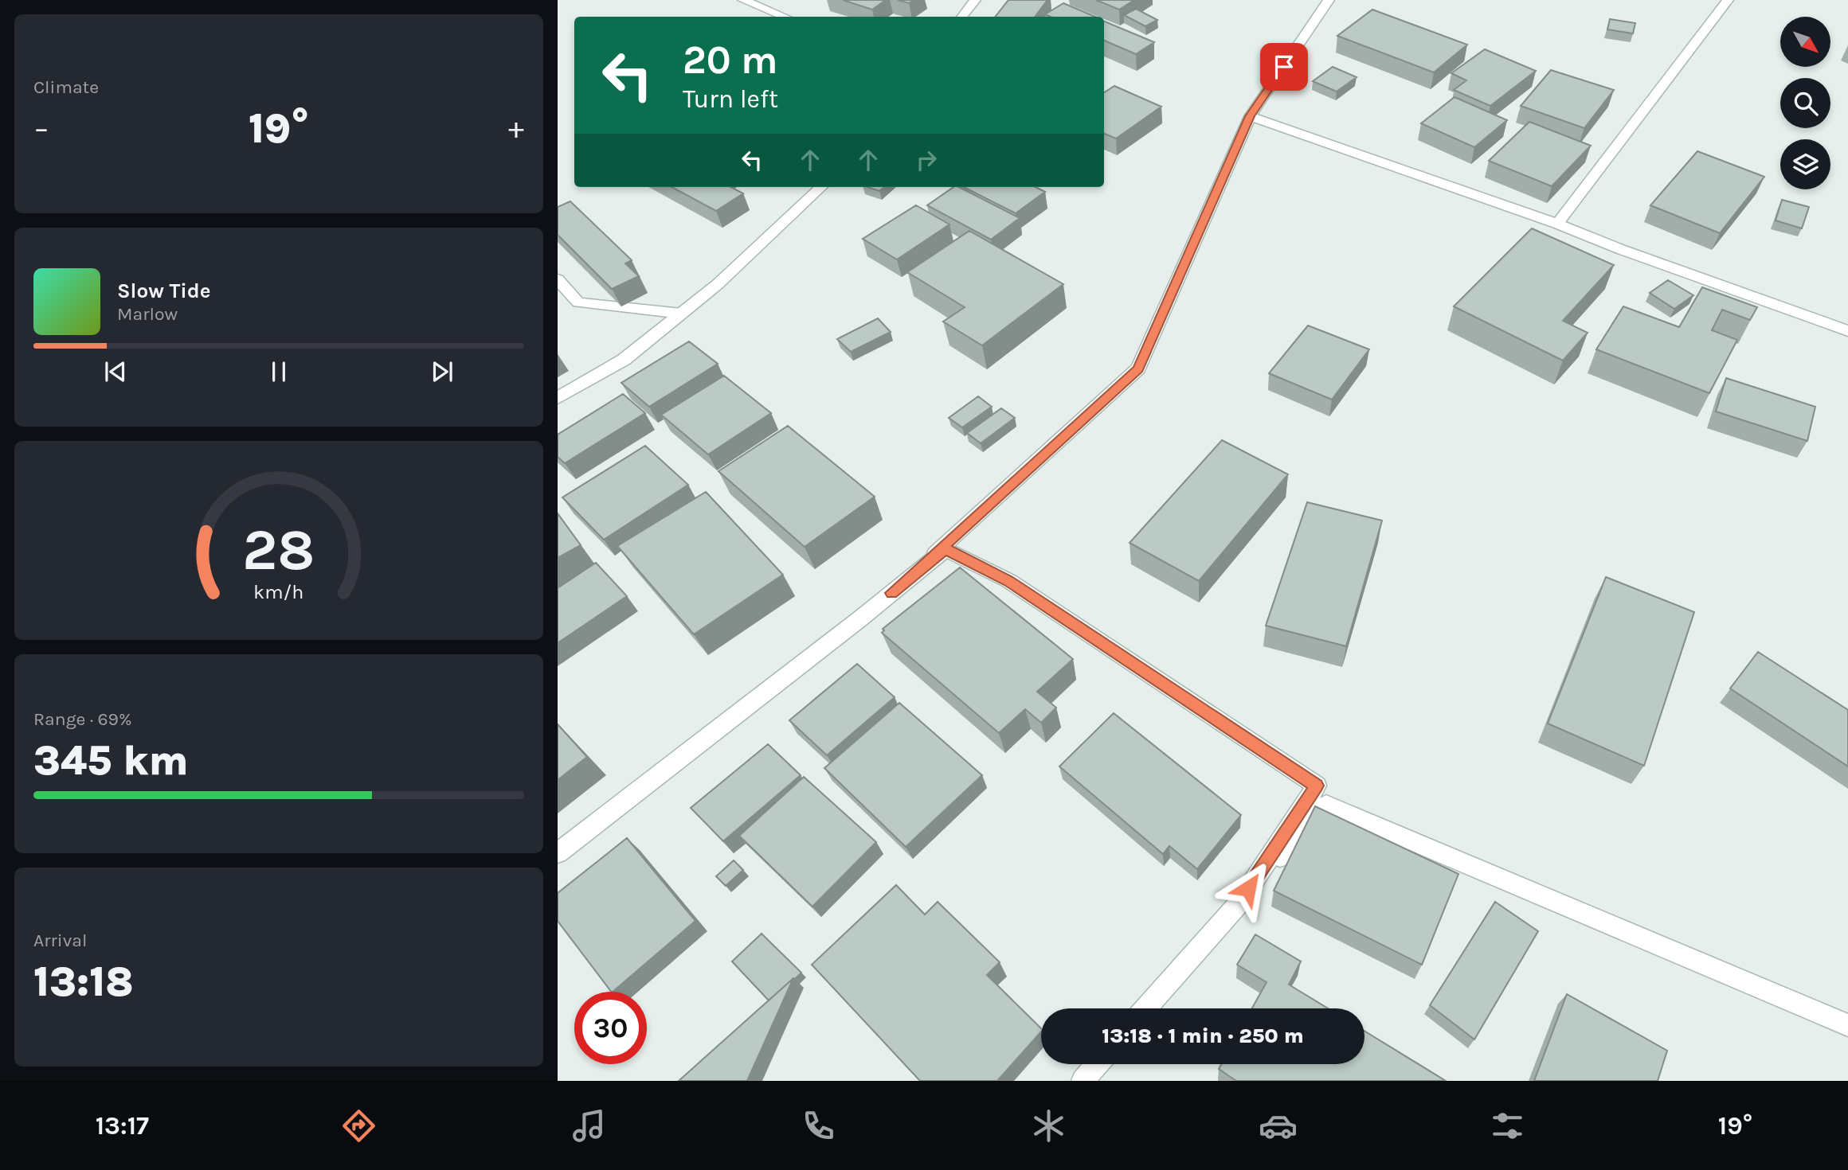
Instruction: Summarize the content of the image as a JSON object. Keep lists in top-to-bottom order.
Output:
{
  "north": "bottom right",
  "page": {
    "tile": [
      "Climate",
      ["Range · 69%", "345 km"],
      ["Arrival", "13:18"]
    ],
    "turn": ["20 m", "Turn left"],
    "heat": ["−", "19°", "+"],
    "song": ["Slow Tide", "Marlow"],
    "limit": "30",
    "trip": "13:18 · 1 min · 250 m",
    "tabs": ["13:17", "19°"],
    "gauge": ["28", "km/h"]
  }
}
